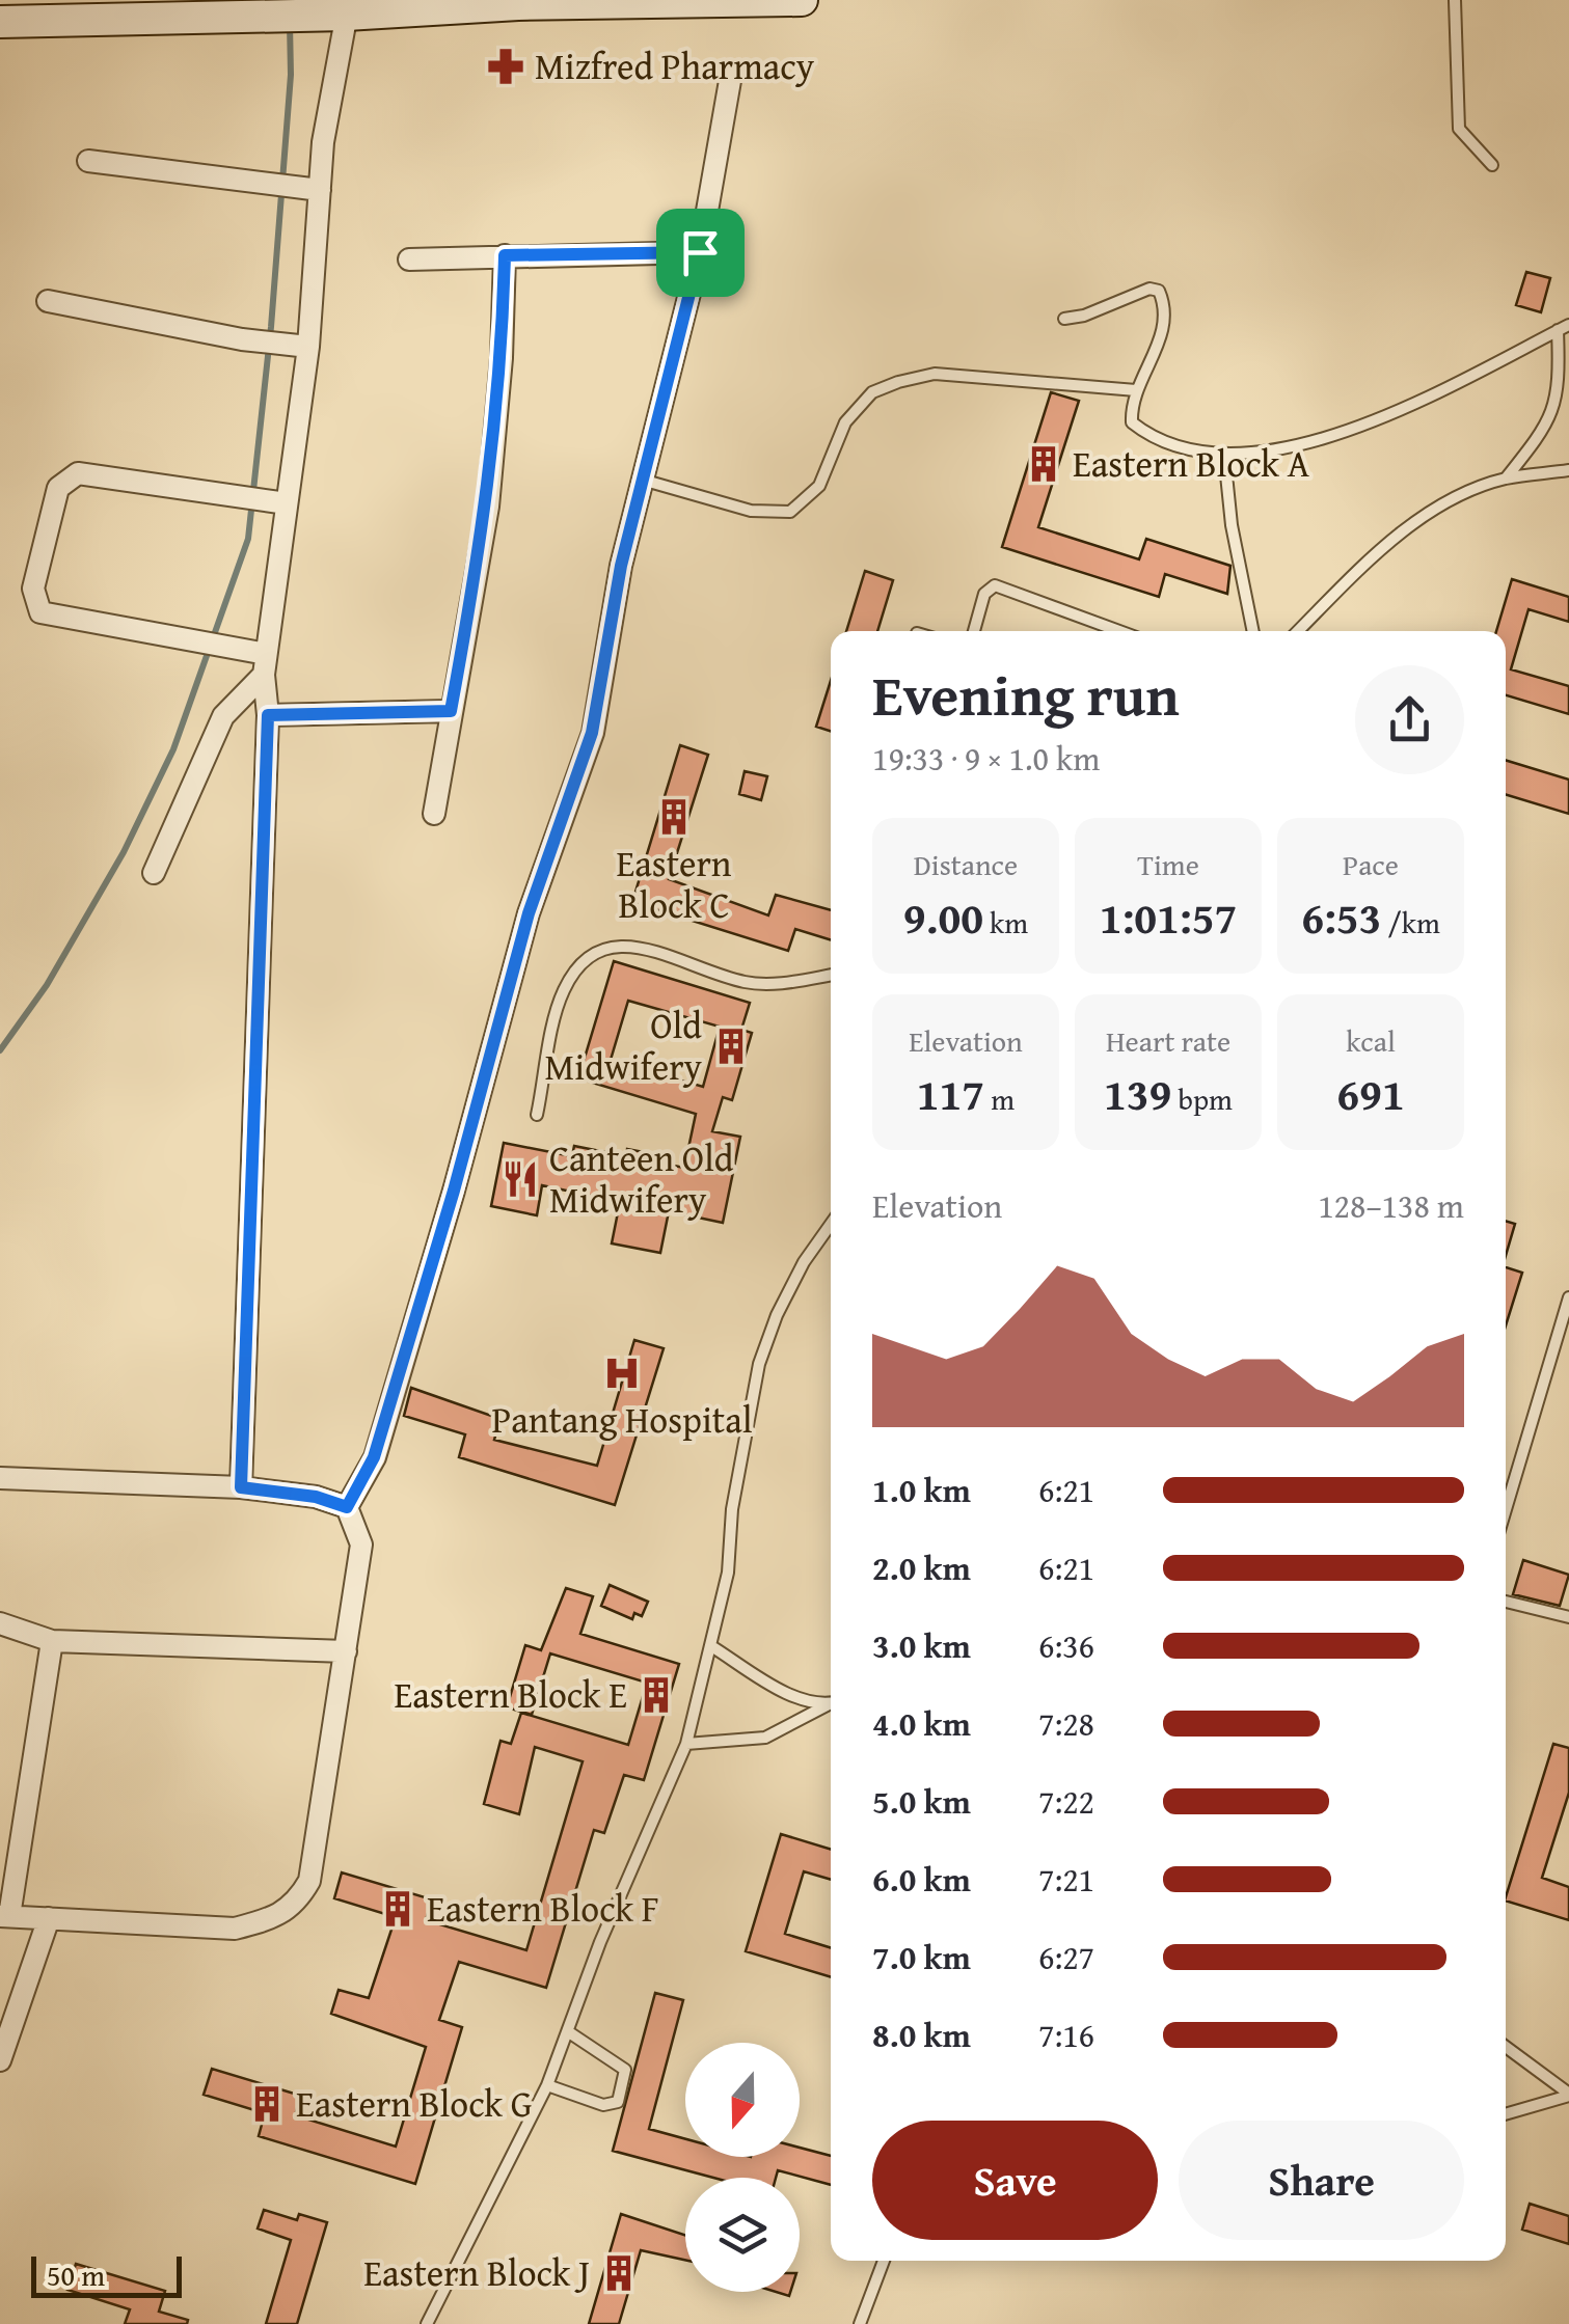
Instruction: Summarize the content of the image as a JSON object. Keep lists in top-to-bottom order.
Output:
{
  "places": {
    "pharmacy": ["Mizfred Pharmacy"],
    "building": [
      "Eastern Block A",
      "Eastern Block C",
      "Old Midwifery",
      "Eastern Block E",
      "Eastern Block F",
      "Eastern Block G",
      "Eastern Block J"
    ],
    "restaurant": ["Canteen Old Midwifery"],
    "hospital": ["Pantang Hospital"]
  },
  "scale_bar": "50 m",
  "north": "bottom",
  "page": {
    "heading": ["Evening run", "19:33 · 9 × 1.0 km"],
    "stats": [
      ["Distance", "9.00 km"],
      ["Time", "1:01:57"],
      ["Pace", "6:53 /km"],
      ["Elevation", "117 m"],
      ["Heart rate", "139 bpm"],
      ["kcal", "691"]
    ],
    "chart": ["Elevation", "128–138 m"],
    "list": [
      {
        "name": "1.0 km",
        "note": "6:21"
      },
      {
        "name": "2.0 km",
        "note": "6:21"
      },
      {
        "name": "3.0 km",
        "note": "6:36"
      },
      {
        "name": "4.0 km",
        "note": "7:28"
      },
      {
        "name": "5.0 km",
        "note": "7:22"
      },
      {
        "name": "6.0 km",
        "note": "7:21"
      },
      {
        "name": "7.0 km",
        "note": "6:27"
      },
      {
        "name": "8.0 km",
        "note": "7:16"
      }
    ],
    "buttons": ["Save", "Share"],
    "scale": "50 m"
  }
}
